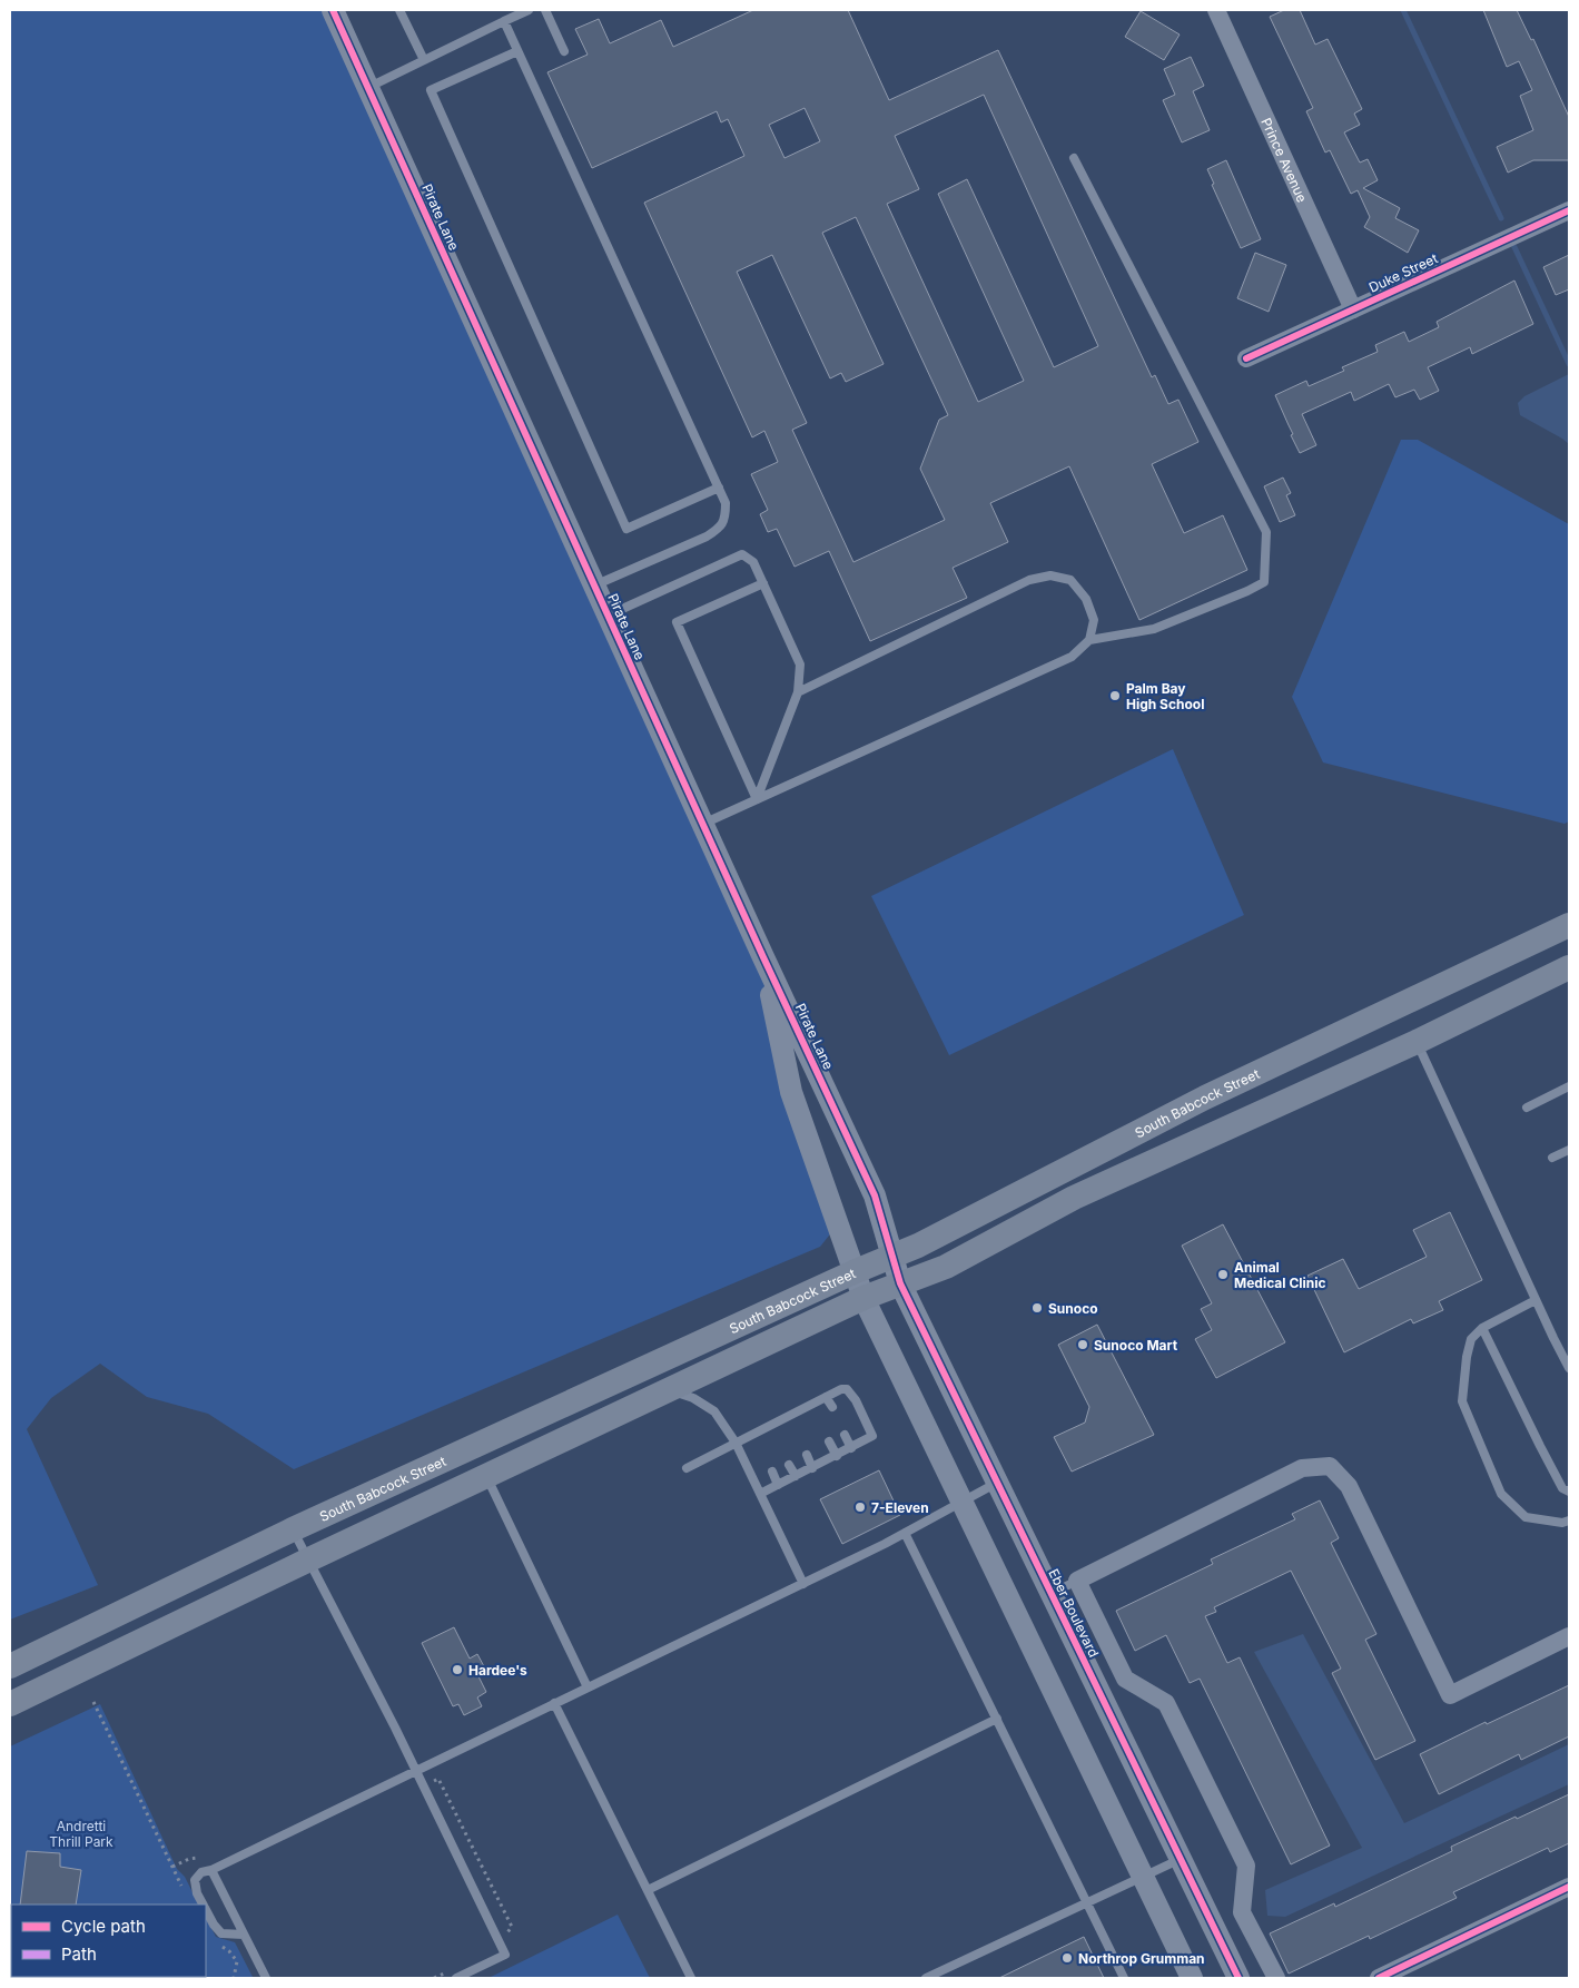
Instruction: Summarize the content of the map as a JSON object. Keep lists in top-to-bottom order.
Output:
{
  "streets": {
    "main road": ["South Babcock Street"],
    "street": [
      "Prince Avenue",
      "Pirate Lane",
      "Duke Street",
      "Eber Boulevard"
    ]
  },
  "crossings": [
    ["Prince Avenue", "Duke Street"],
    ["Pirate Lane", "South Babcock Street"],
    ["Pirate Lane", "Eber Boulevard"],
    ["South Babcock Street", "Eber Boulevard"]
  ],
  "parks": ["Andretti Thrill Park"],
  "places": [
    "Palm Bay High School",
    "Animal Medical Clinic",
    "Sunoco",
    "Sunoco Mart",
    "7-Eleven",
    "Hardee's",
    "Northrop Grumman"
  ],
  "legend": ["Cycle path", "Path"]
}
